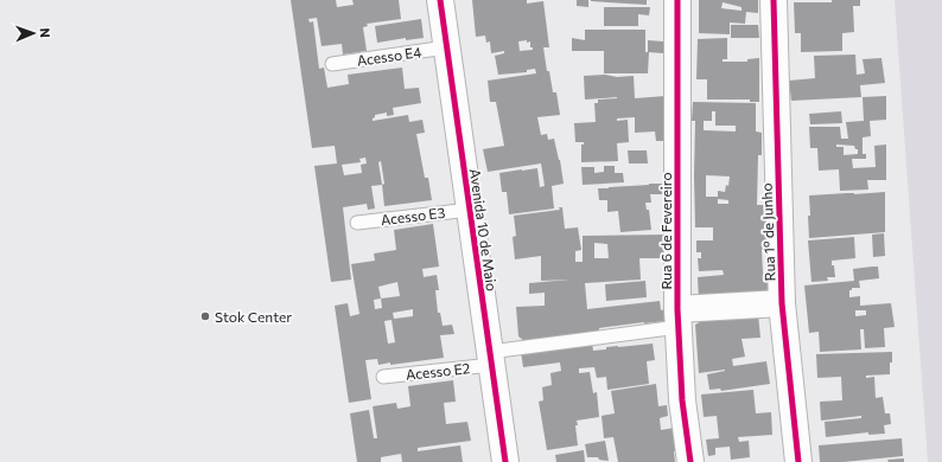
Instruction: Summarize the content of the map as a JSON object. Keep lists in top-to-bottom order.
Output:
{
  "streets": {
    "street": ["Avenida 10 de Maio", "Rua 6 de Fevereiro", "Rua 1º de Junho"],
    "lane": ["Acesso E4", "Acesso E3", "Acesso E2"]
  },
  "crossings": [
    ["Acesso E4", "Avenida 10 de Maio"],
    ["Acesso E3", "Avenida 10 de Maio"],
    ["Avenida 10 de Maio", "Acesso E2"],
    ["Rua 6 de Fevereiro", "Acesso E2"]
  ],
  "places": ["Stok Center"],
  "north": "right"
}
